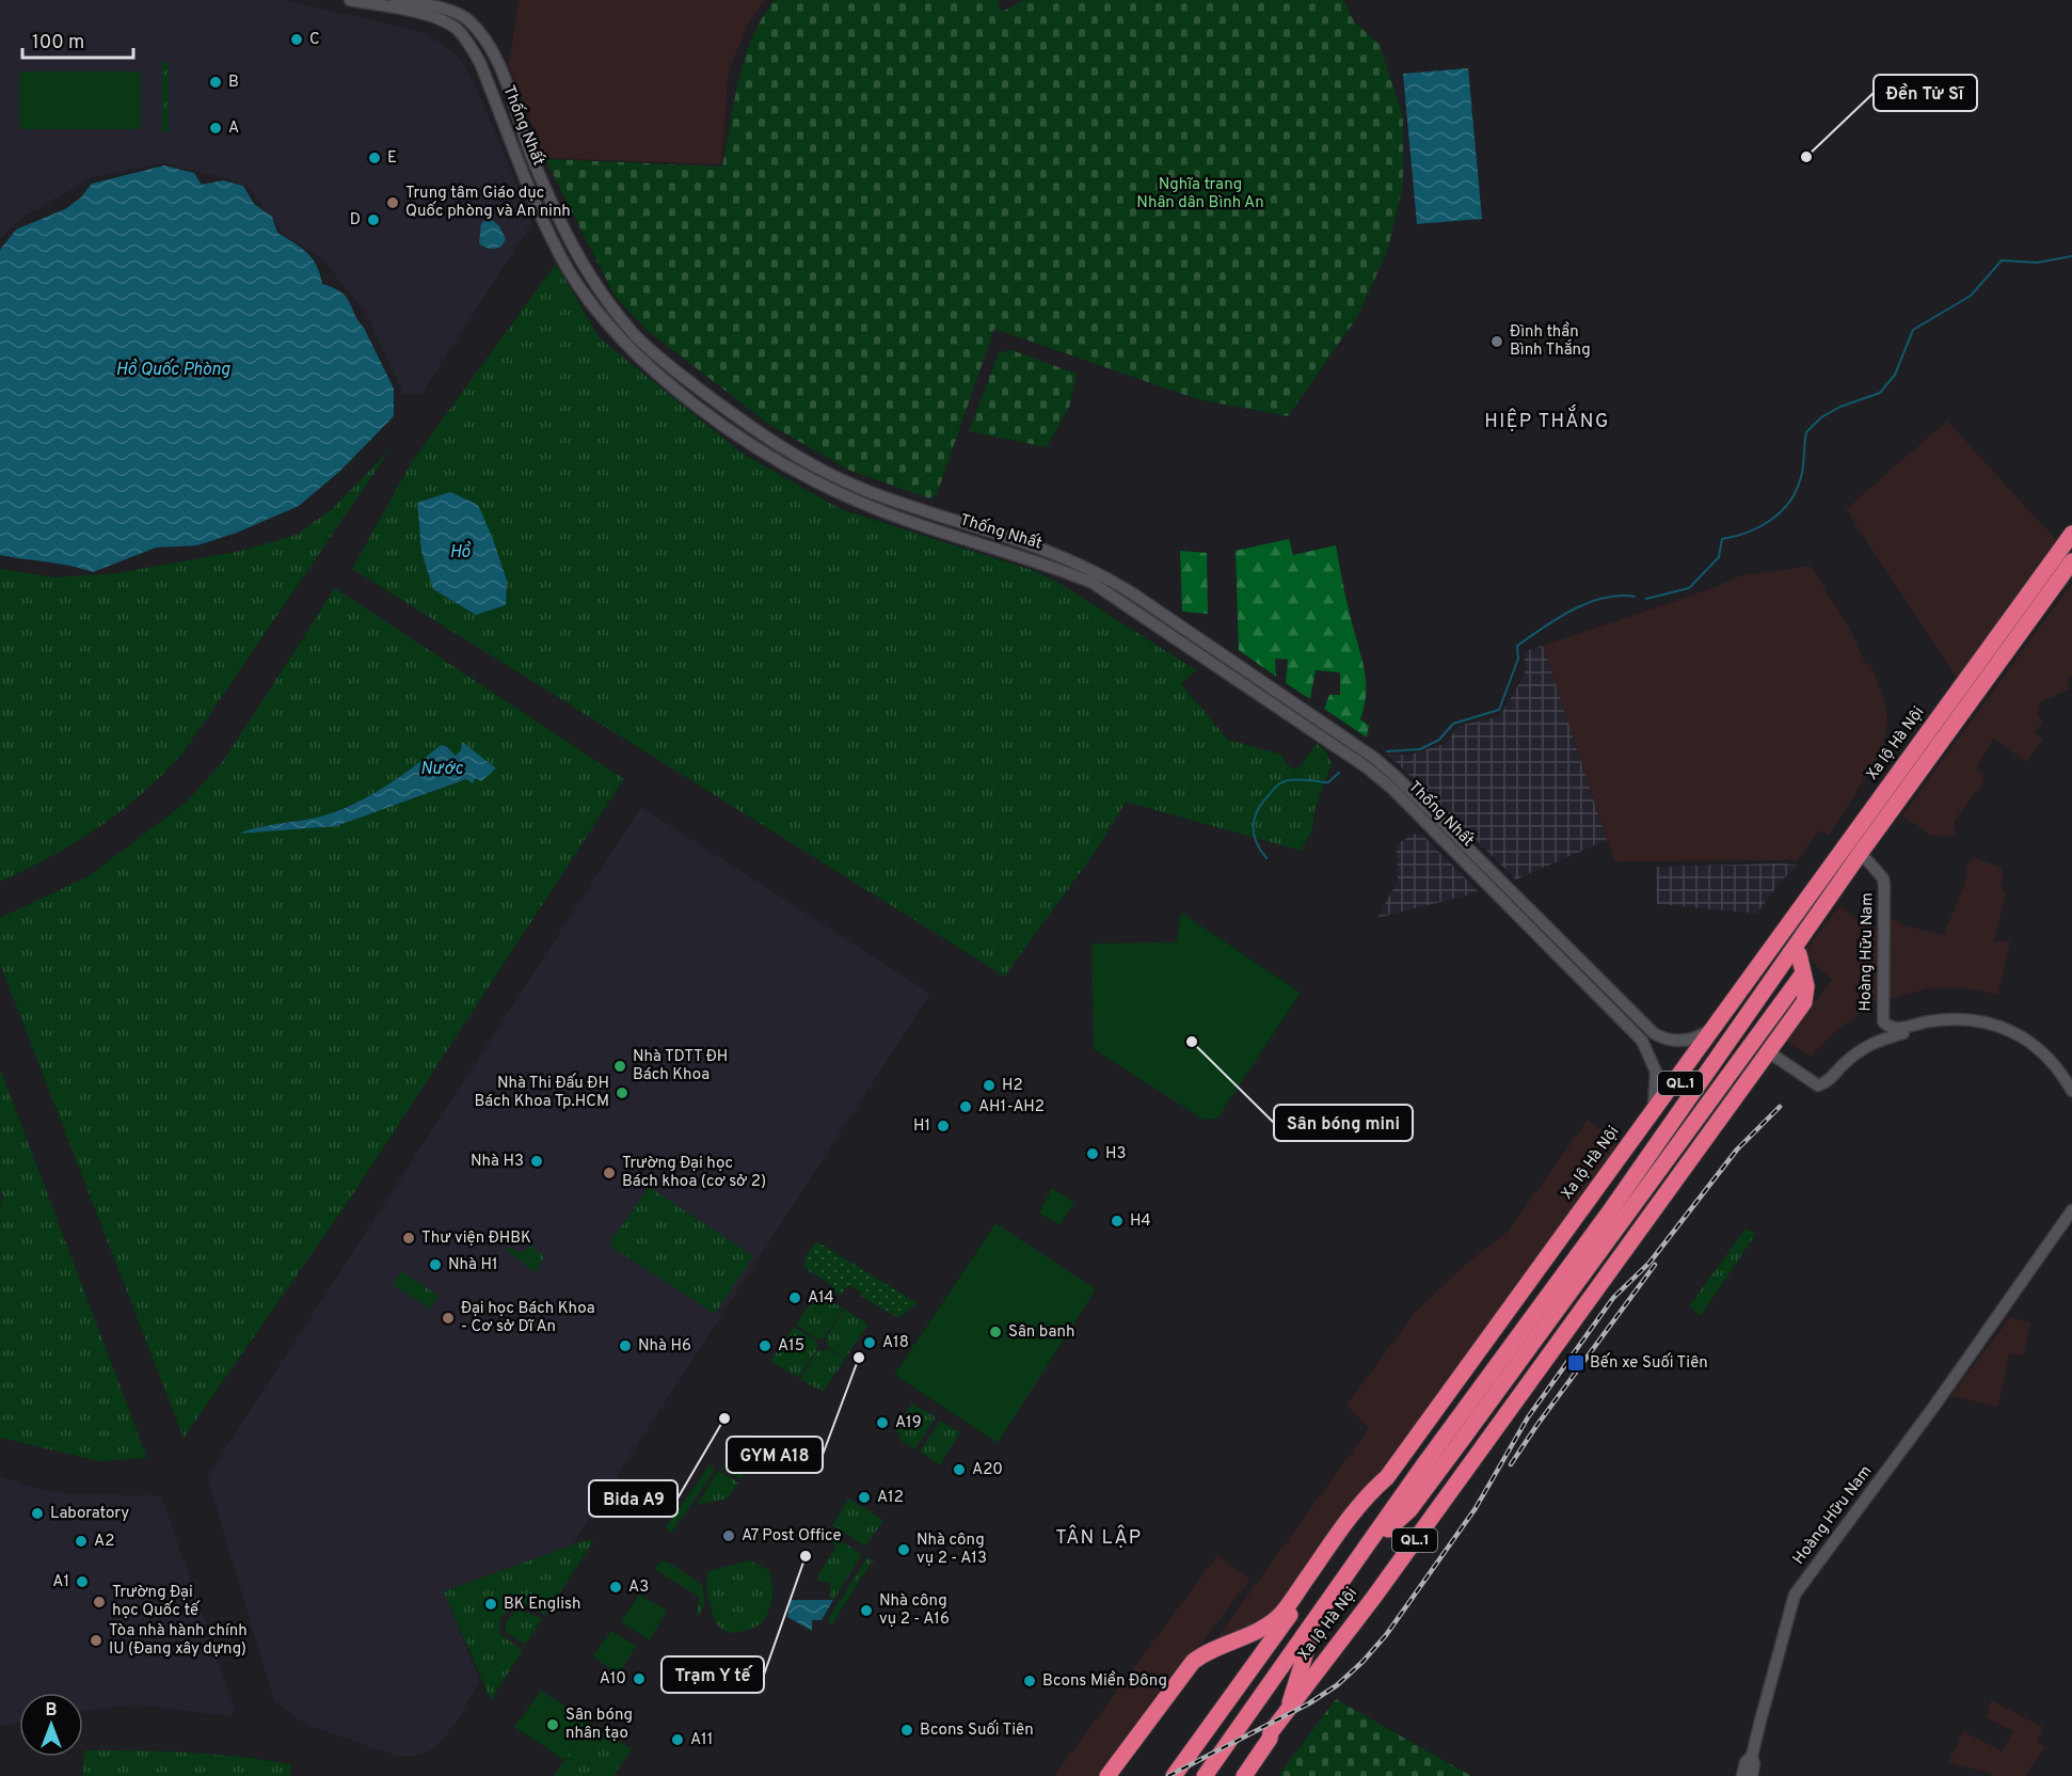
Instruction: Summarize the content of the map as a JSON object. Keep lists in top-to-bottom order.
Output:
{
  "streets": {
    "highway": ["Xa lộ Hà Nội", "QL.1"],
    "main road": ["Thống Nhất", "Hoàng Hữu Nam"]
  },
  "crossings": [
    ["Thống Nhất", "Xa lộ Hà Nội"],
    ["Xa lộ Hà Nội", "Hoàng Hữu Nam"],
    ["Xa lộ Hà Nội", "QL.1"]
  ],
  "districts": ["HIỆP THẮNG", "TÂN LẬP"],
  "water": ["Hồ Quốc Phòng", "Hồ", "Nước"],
  "parks": ["Nghĩa trang Nhân dân Bình An"],
  "places": {
    "other": [
      "C",
      "B",
      "A",
      "Đền Tử Sĩ",
      "E",
      "Trung tâm Giáo dục Quốc phòng và An ninh",
      "D",
      "Đình thần Bình Thắng",
      "Sân bóng mini",
      "Nhà TDTT ĐH Bách Khoa",
      "H2",
      "Nhà Thi Đấu ĐH Bách Khoa Tp.HCM",
      "AH1-AH2",
      "H1",
      "H3",
      "Nhà H3",
      "Trường Đại học Bách khoa (cơ sở 2)",
      "H4",
      "Thư viện ĐHBK",
      "Nhà H1",
      "A14",
      "Đại học Bách Khoa - Cơ sở Dĩ An",
      "Sân banh",
      "A18",
      "Nhà H6",
      "A15",
      "GYM A18",
      "Bida A9",
      "A19",
      "A20",
      "A12",
      "Laboratory",
      "A7 Post Office",
      "A2",
      "Nhà công vụ 2 - A13",
      "Trạm Y tế",
      "A1",
      "A3",
      "Trường Đại học Quốc tế",
      "BK English",
      "Nhà công vụ 2 - A16",
      "Tòa nhà hành chính IU (Đang xây dựng)",
      "A10",
      "Bcons Miền Đông",
      "Sân bóng nhân tạo",
      "Bcons Suối Tiên",
      "A11"
    ],
    "transit": ["Bến xe Suối Tiên"]
  },
  "scale_bar": "100 m",
  "north": "top"
}
